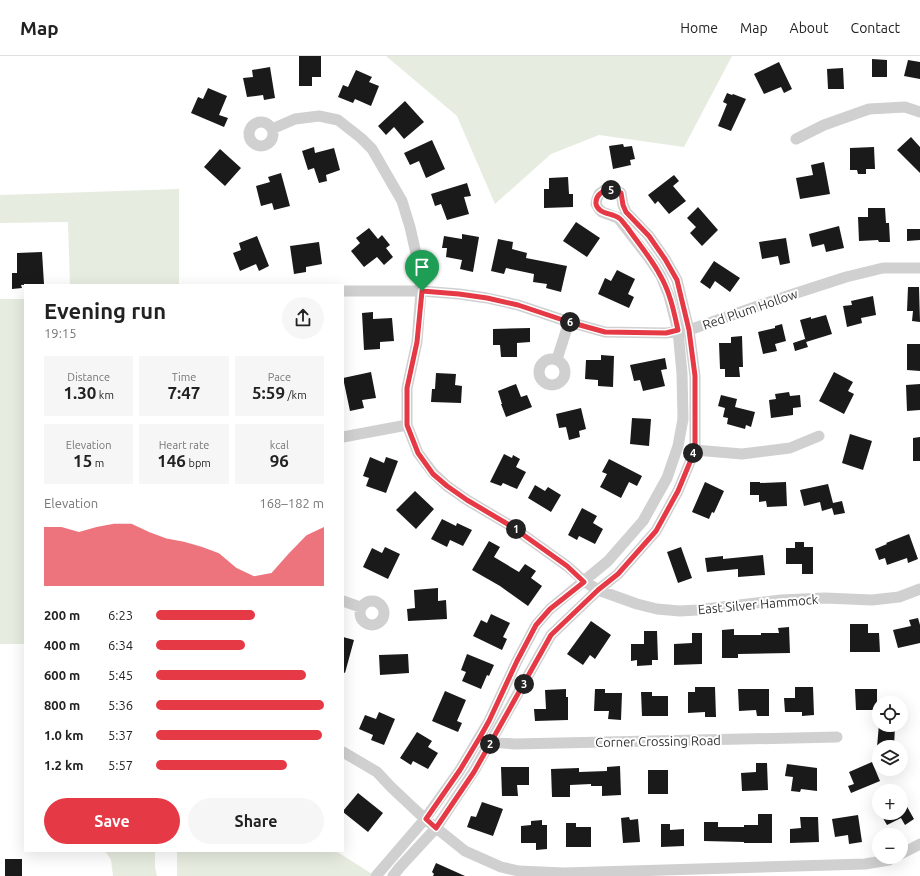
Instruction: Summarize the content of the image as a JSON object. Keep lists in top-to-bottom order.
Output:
{
  "streets": {
    "street": ["Red Plum Hollow", "East Silver Hammock", "Corner Crossing Road"]
  },
  "page": {
    "header": "Map",
    "nav": [
      "Home",
      "Map",
      "About",
      "Contact"
    ],
    "pins": [
      "5",
      "6",
      "4",
      "1",
      "3",
      "2"
    ],
    "heading": ["Evening run", "19:15"],
    "stats": [
      ["Distance", "1.30 km"],
      ["Time", "7:47"],
      ["Pace", "5:59 /km"],
      ["Elevation", "15 m"],
      ["Heart rate", "146 bpm"],
      ["kcal", "96"]
    ],
    "chart": ["Elevation", "168–182 m"],
    "list": [
      {
        "name": "200 m",
        "note": "6:23"
      },
      {
        "name": "400 m",
        "note": "6:34"
      },
      {
        "name": "600 m",
        "note": "5:45"
      },
      {
        "name": "800 m",
        "note": "5:36"
      },
      {
        "name": "1.0 km",
        "note": "5:37"
      },
      {
        "name": "1.2 km",
        "note": "5:57"
      }
    ],
    "map_buttons": ["+", "−"],
    "buttons": ["Save", "Share"]
  }
}
